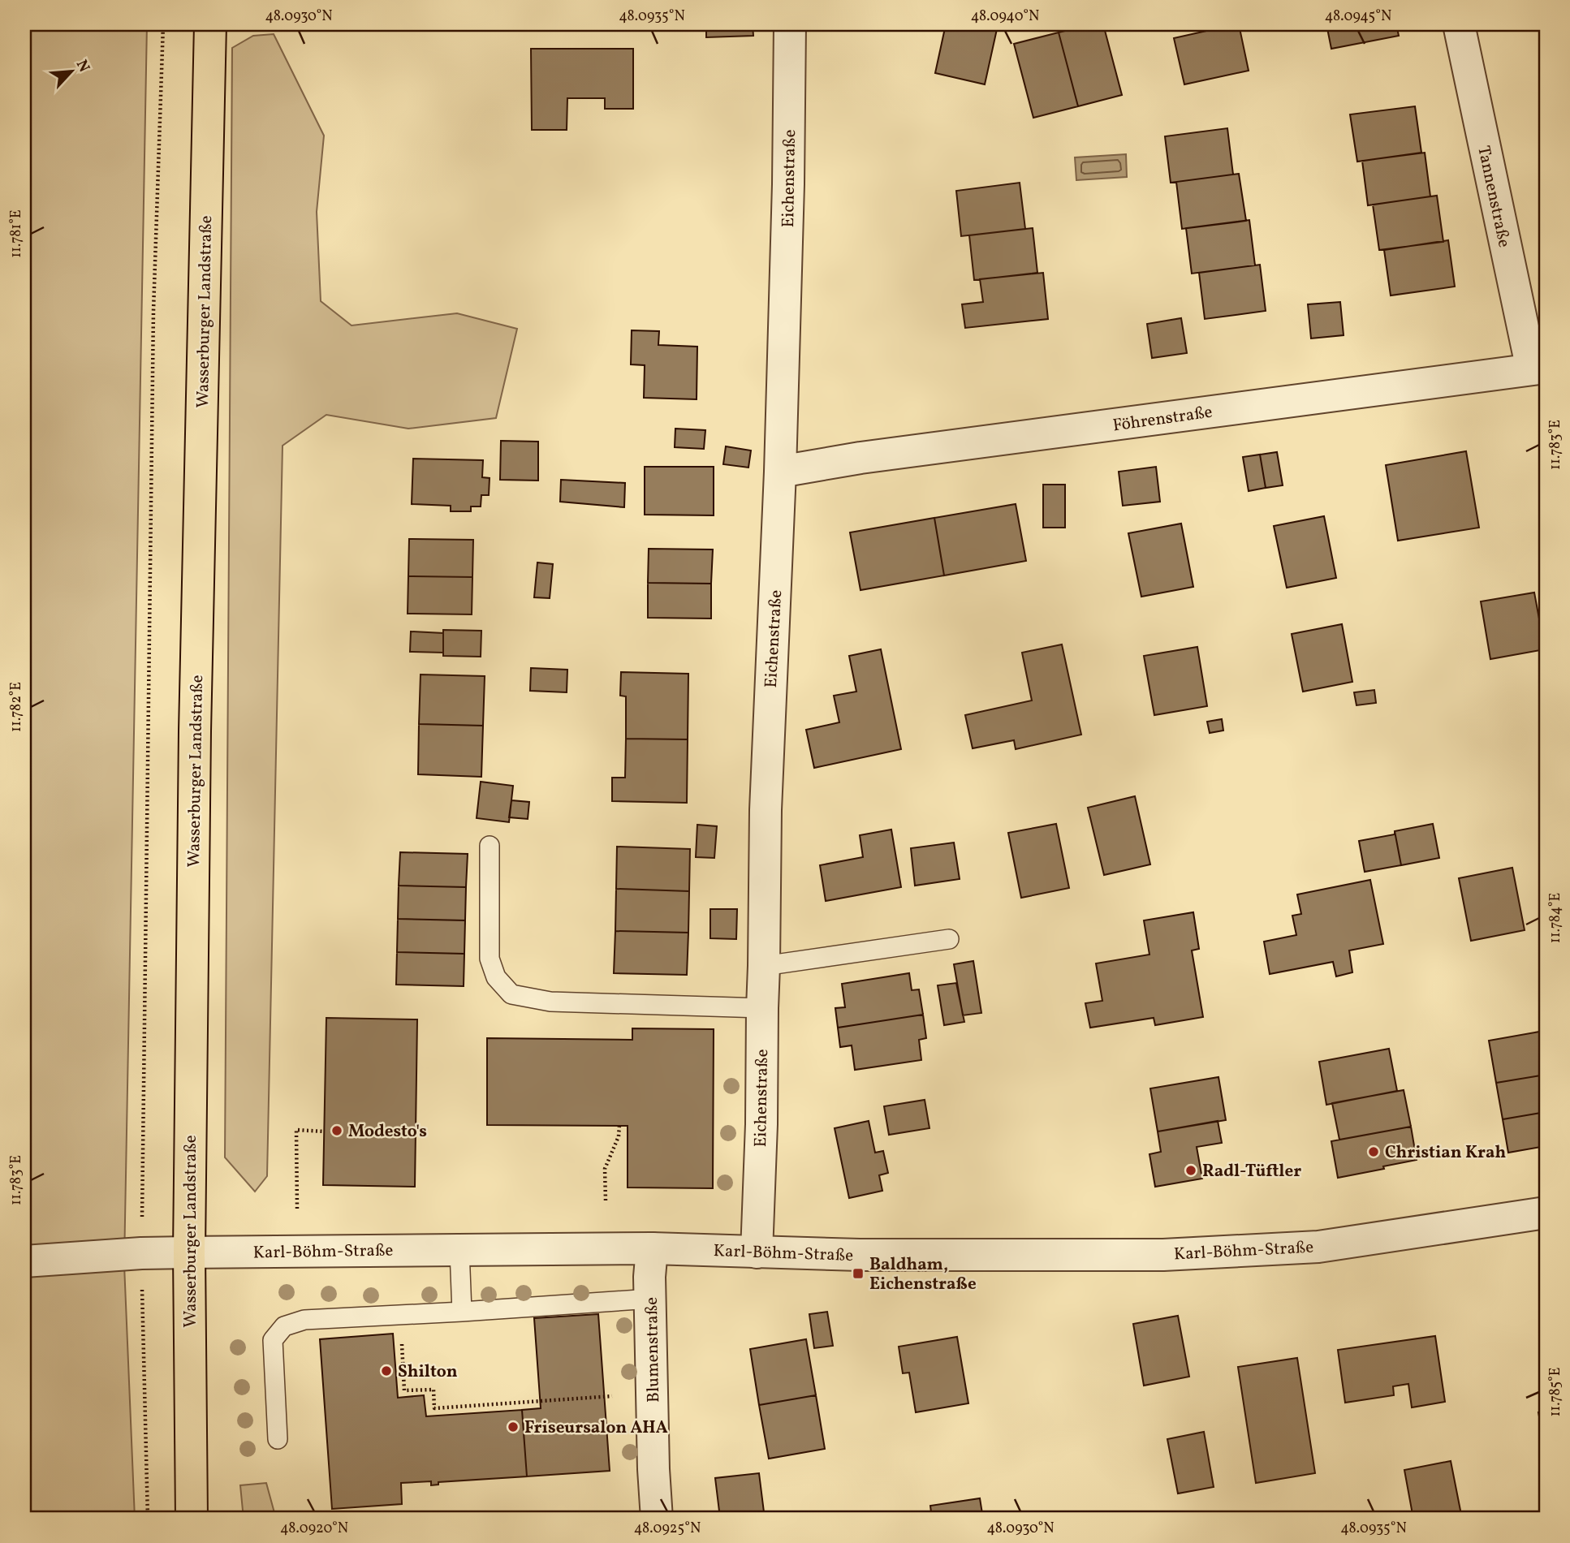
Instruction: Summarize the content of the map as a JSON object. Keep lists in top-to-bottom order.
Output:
{
  "streets": {
    "main road": ["Wasserburger Landstraße"],
    "street": [
      "Eichenstraße",
      "Tannenstraße",
      "Föhrenstraße",
      "Karl-Böhm-Straße",
      "Blumenstraße"
    ]
  },
  "crossings": [
    ["Eichenstraße", "Föhrenstraße"],
    ["Eichenstraße", "Karl-Böhm-Straße"],
    ["Tannenstraße", "Föhrenstraße"],
    ["Wasserburger Landstraße", "Karl-Böhm-Straße"],
    ["Karl-Böhm-Straße", "Blumenstraße"]
  ],
  "places": {
    "other": [
      "Modesto's",
      "Christian Krah",
      "Radl-Tüftler",
      "Shilton",
      "Friseursalon AHA"
    ],
    "transit": ["Baldham, Eichenstraße"]
  },
  "north": "top right",
  "coordinates": [
    "48.0930°N",
    "48.0935°N",
    "48.0940°N",
    "48.0945°N",
    "11.781°E",
    "11.783°E",
    "11.782°E",
    "11.784°E",
    "11.785°E",
    "48.0920°N",
    "48.0925°N"
  ]
}
